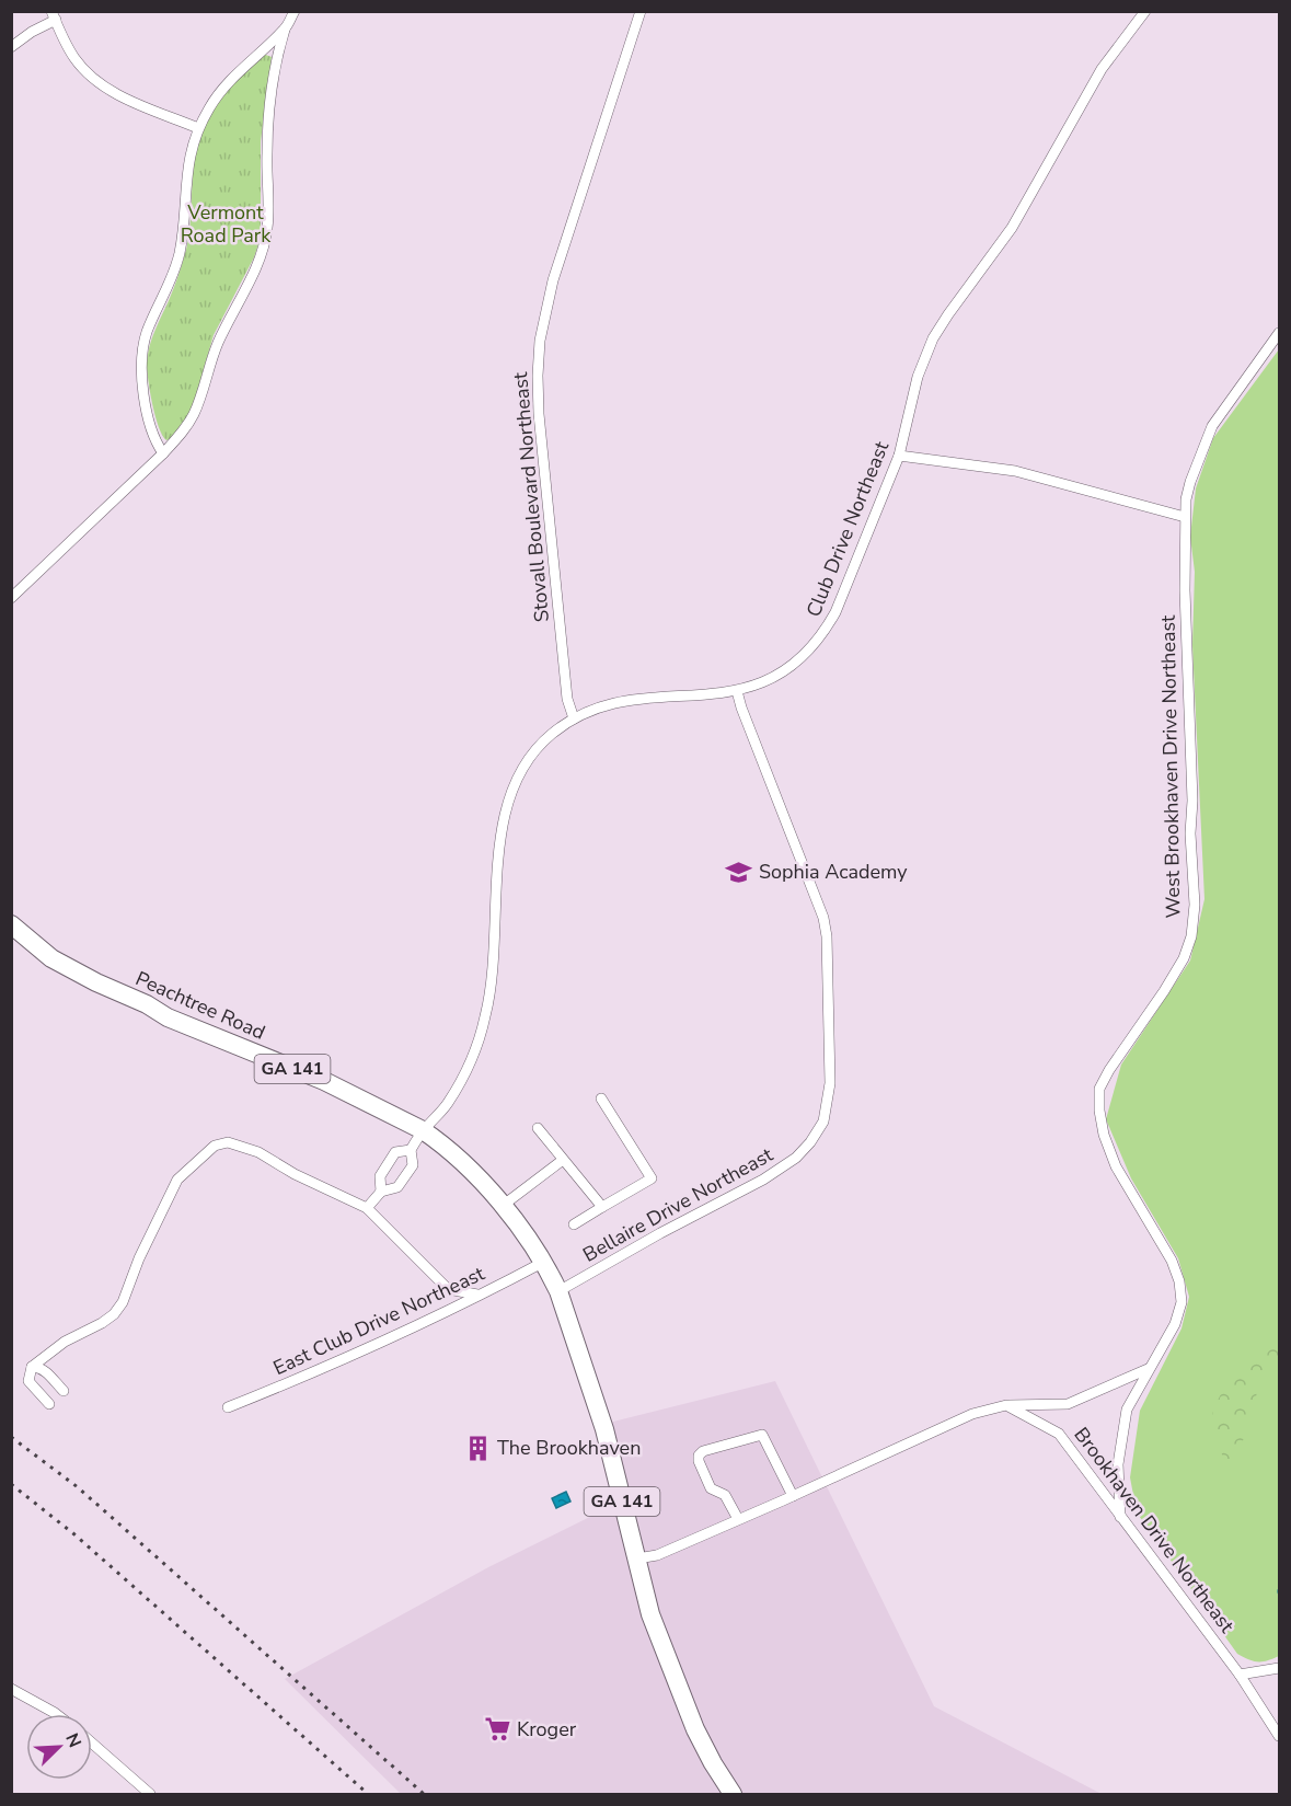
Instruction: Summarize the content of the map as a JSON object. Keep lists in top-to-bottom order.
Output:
{
  "streets": {
    "highway": ["Peachtree Road", "GA 141"],
    "street": [
      "Stovall Boulevard Northeast",
      "Club Drive Northeast",
      "West Brookhaven Drive Northeast",
      "Bellaire Drive Northeast",
      "East Club Drive Northeast",
      "Brookhaven Drive Northeast"
    ]
  },
  "crossings": [
    ["Stovall Boulevard Northeast", "Club Drive Northeast"],
    ["Club Drive Northeast", "Peachtree Road"],
    ["Club Drive Northeast", "Bellaire Drive Northeast"],
    ["West Brookhaven Drive Northeast", "Brookhaven Drive Northeast"],
    ["Peachtree Road", "GA 141"],
    ["GA 141", "Bellaire Drive Northeast"],
    ["GA 141", "East Club Drive Northeast"]
  ],
  "parks": ["Vermont Road Park"],
  "places": {
    "school or university": ["Sophia Academy"],
    "building": ["The Brookhaven"],
    "supermarket": ["Kroger"]
  },
  "north": "top right"
}
